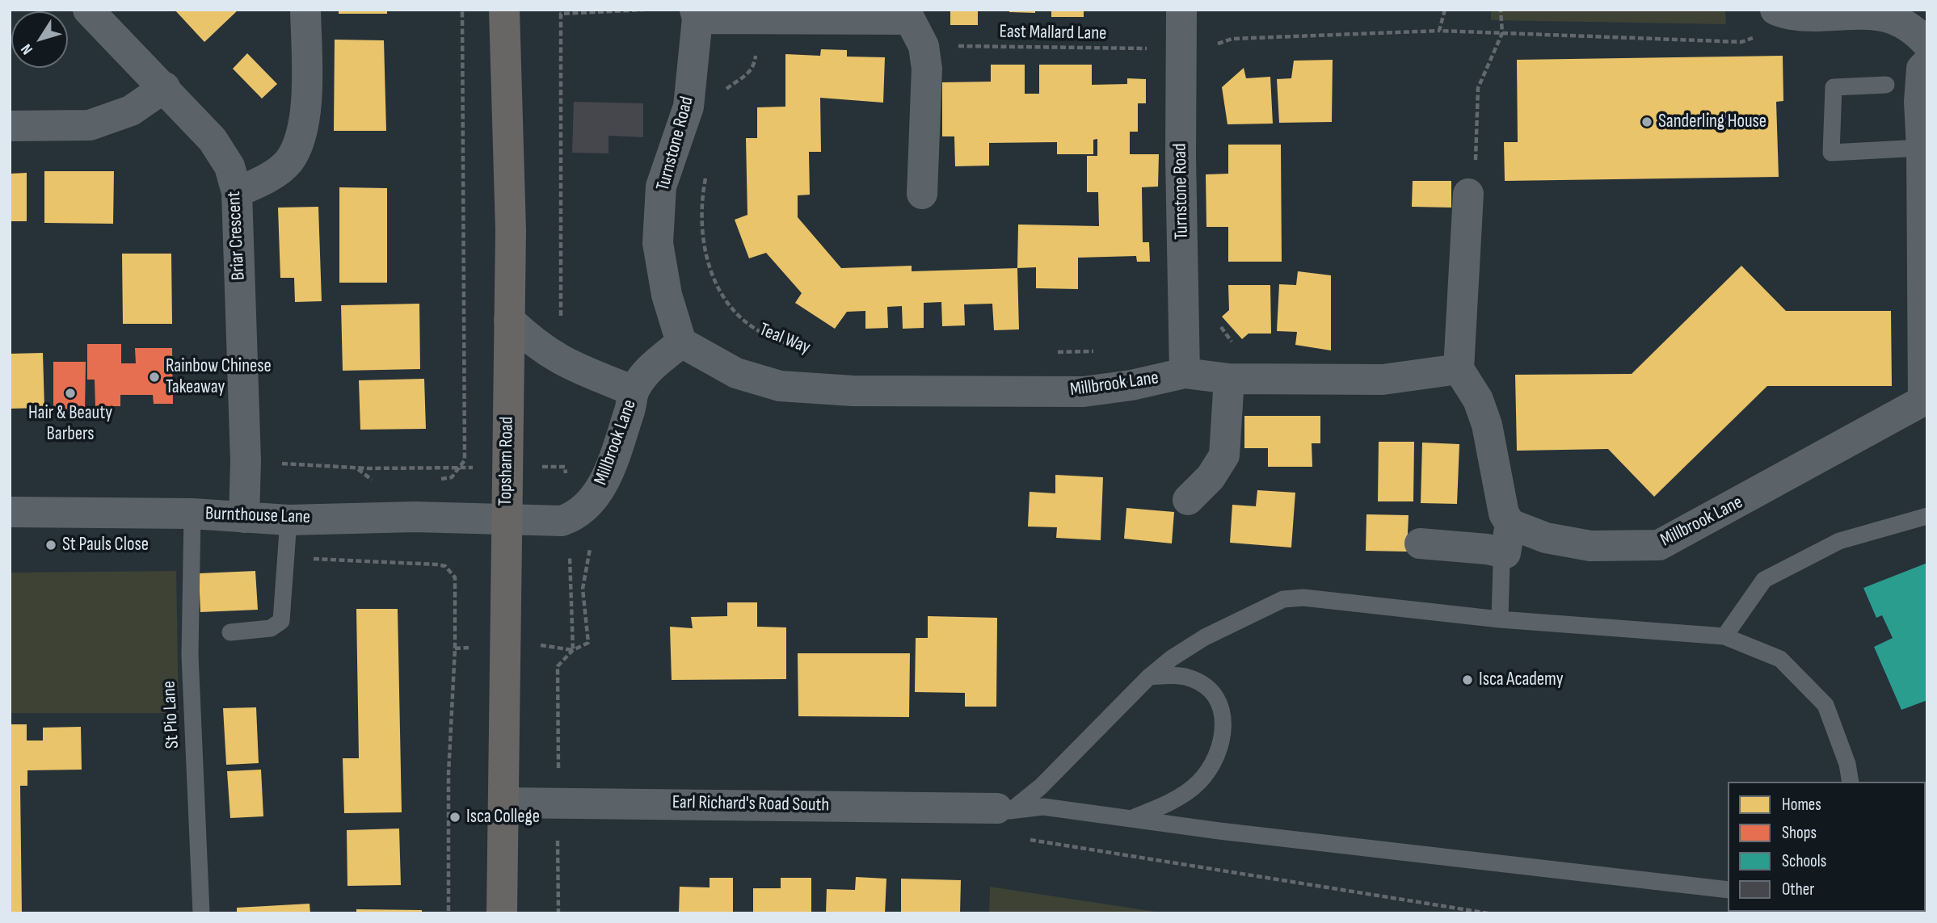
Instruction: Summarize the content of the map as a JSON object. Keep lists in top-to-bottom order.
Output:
{
  "streets": {
    "main road": ["Topsham Road"],
    "street": [
      "Turnstone Road",
      "Briar Crescent",
      "Millbrook Lane",
      "Burnthouse Lane",
      "Earl Richard's Road South"
    ],
    "lane": ["St Pio Lane"],
    "path": ["East Mallard Lane", "Teal Way"]
  },
  "crossings": [
    ["East Mallard Lane", "Turnstone Road"],
    ["Turnstone Road", "Millbrook Lane"],
    ["Briar Crescent", "Burnthouse Lane"],
    ["Millbrook Lane", "Topsham Road"],
    ["Millbrook Lane", "Burnthouse Lane"],
    ["Topsham Road", "Burnthouse Lane"],
    ["Topsham Road", "Earl Richard's Road South"],
    ["Burnthouse Lane", "St Pio Lane"]
  ],
  "places": [
    "Sanderling House",
    "Rainbow Chinese Takeaway",
    "Hair & Beauty Barbers",
    "St Pauls Close",
    "Isca Academy",
    "Isca College"
  ],
  "legend": [
    "Homes",
    "Shops",
    "Schools",
    "Other"
  ],
  "north": "bottom left"
}
